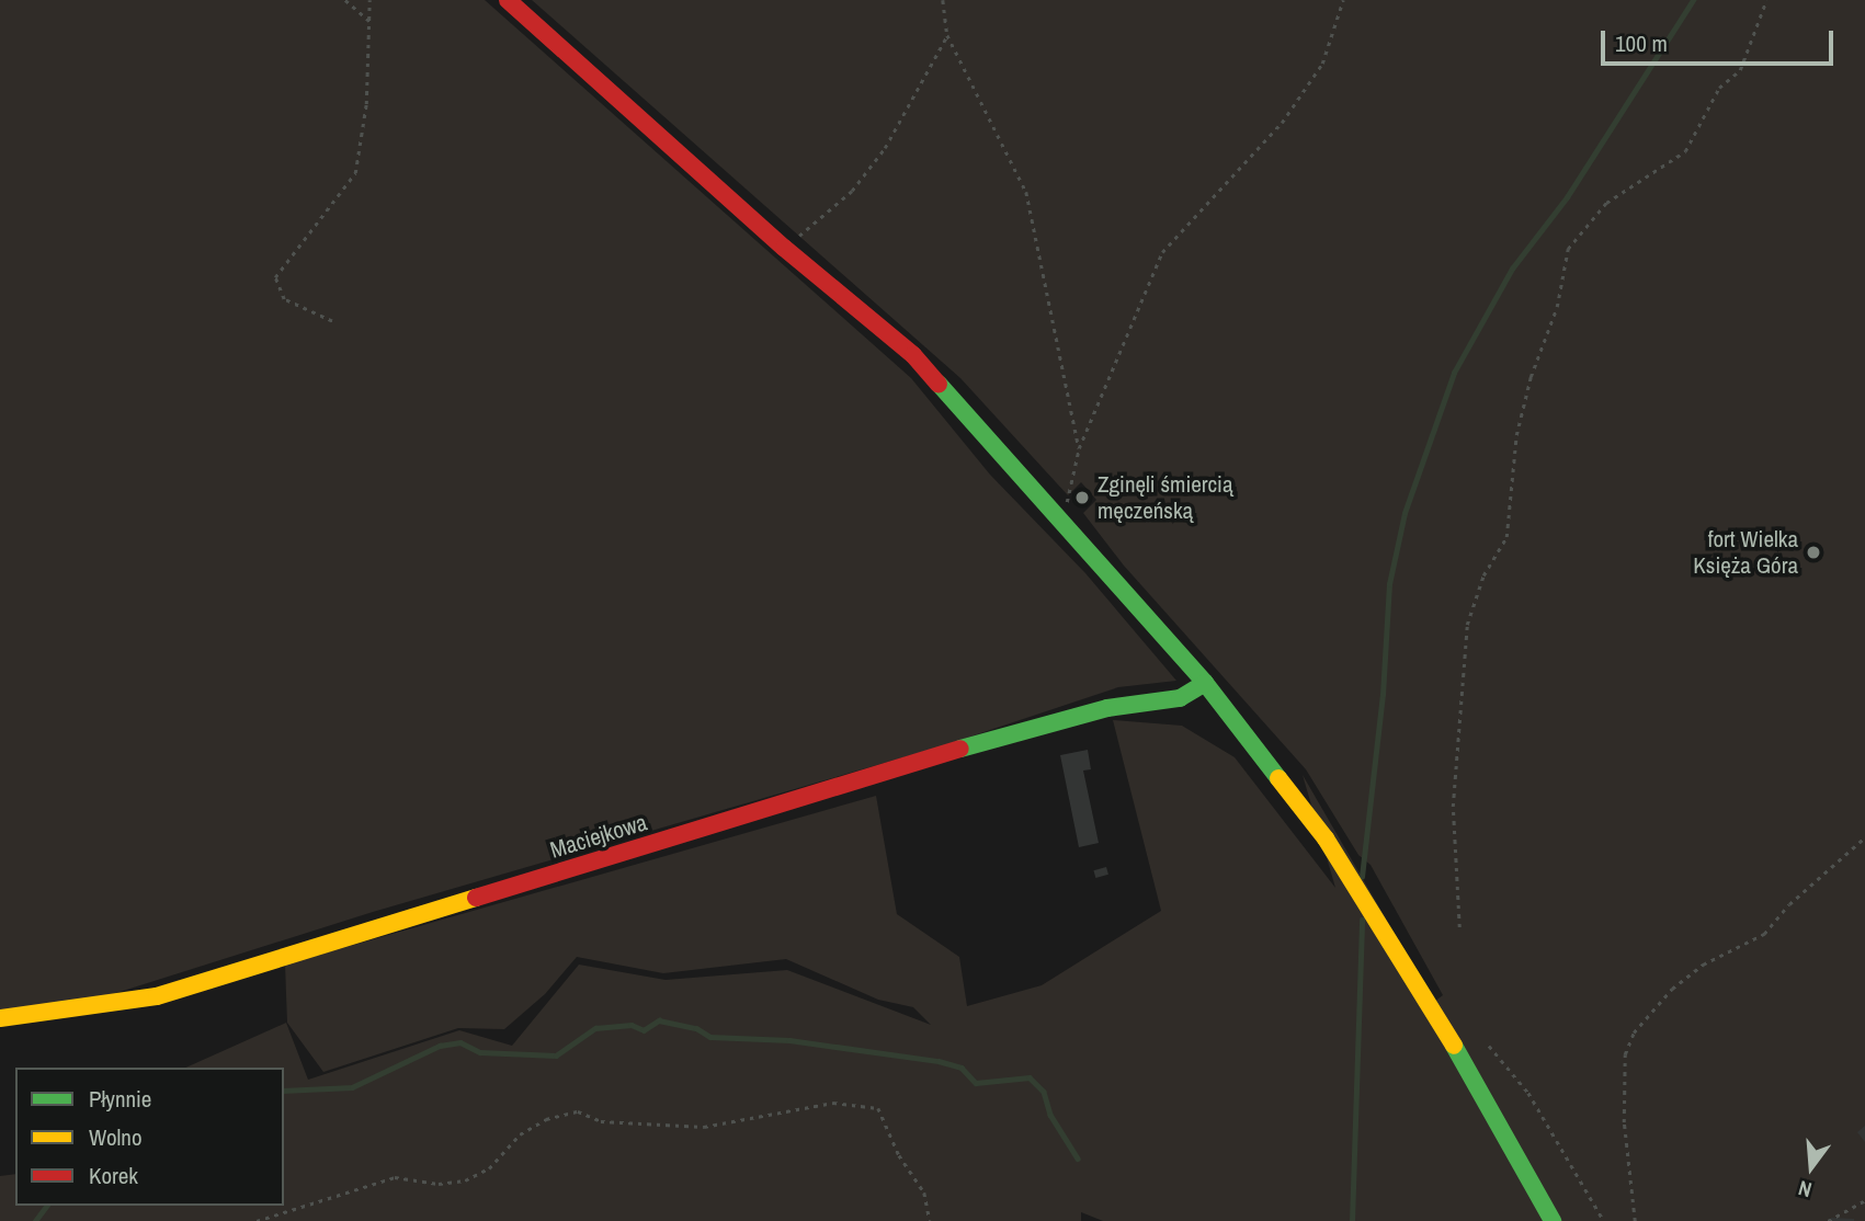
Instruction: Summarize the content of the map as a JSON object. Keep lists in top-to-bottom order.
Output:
{
  "streets": {
    "street": ["Maciejkowa"]
  },
  "places": ["Zginęli śmiercią męczeńską", "fort Wielka Księża Góra"],
  "legend": ["Płynnie", "Wolno", "Korek"],
  "scale_bar": "100 m",
  "north": "bottom"
}
